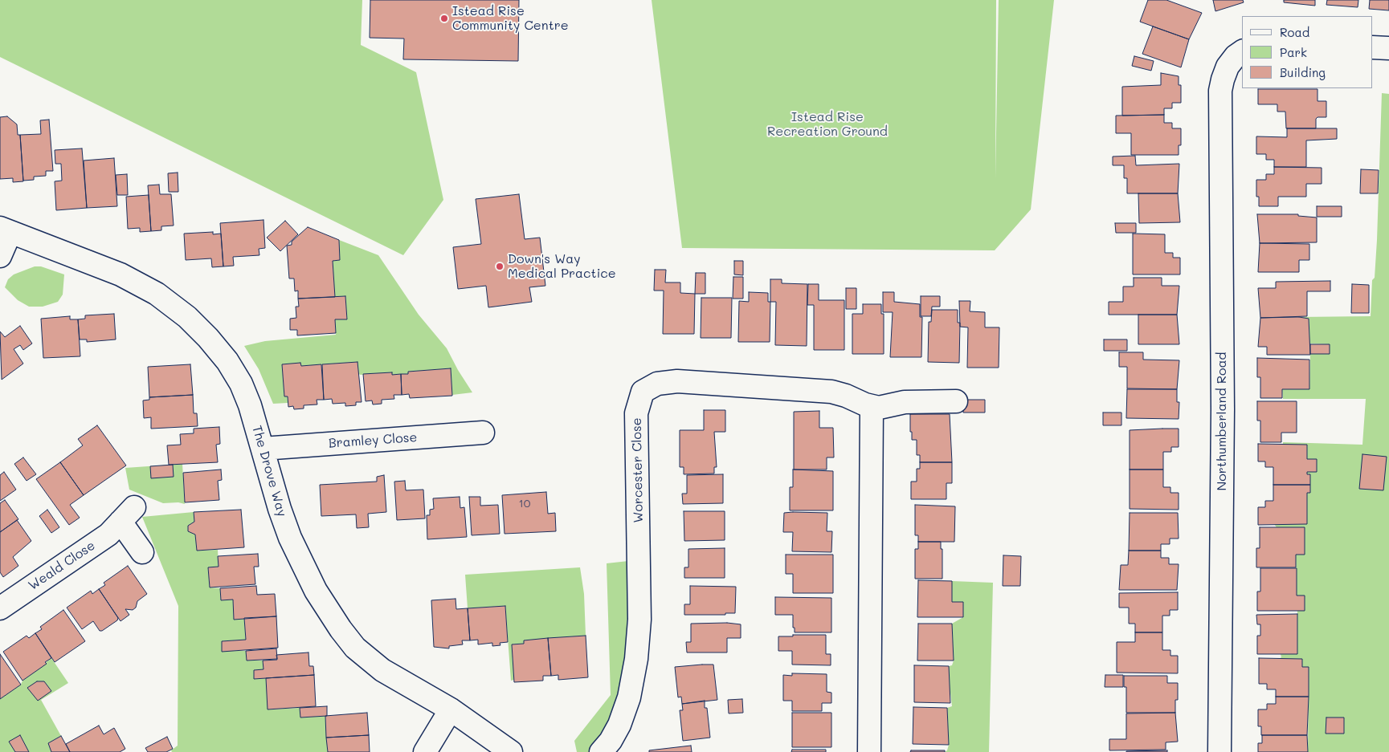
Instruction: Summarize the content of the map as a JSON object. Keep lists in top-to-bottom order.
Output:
{
  "streets": {
    "street": [
      "Northumberland Road",
      "Bramley Close",
      "Worcester Close",
      "The Drove Way",
      "Weald Close"
    ]
  },
  "crossings": [
    ["Bramley Close", "The Drove Way"]
  ],
  "parks": ["Istead Rise Recreation Ground"],
  "places": ["Istead Rise Community Centre", "Down's Way Medical Practice"],
  "house_numbers": ["10"],
  "legend": ["Road", "Park", "Building"]
}
